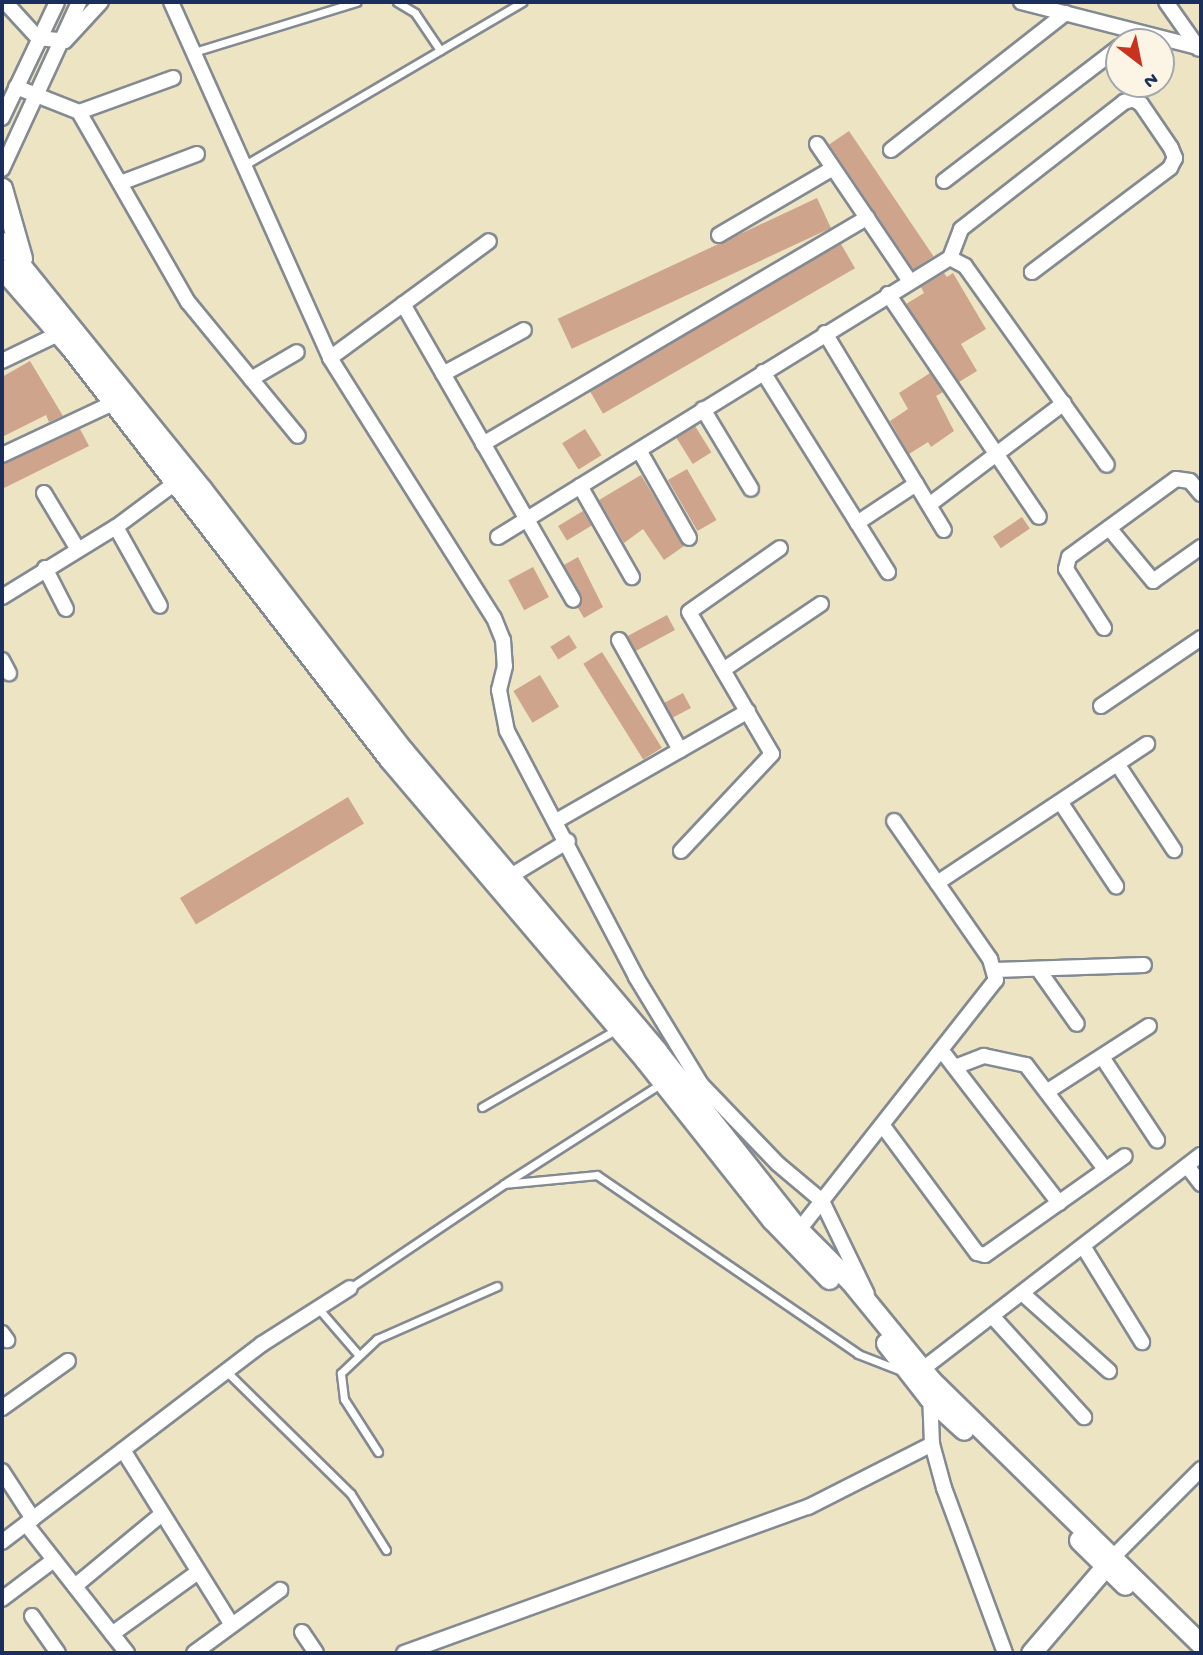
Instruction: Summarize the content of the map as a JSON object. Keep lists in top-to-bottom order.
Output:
{
  "north": "bottom right"
}
